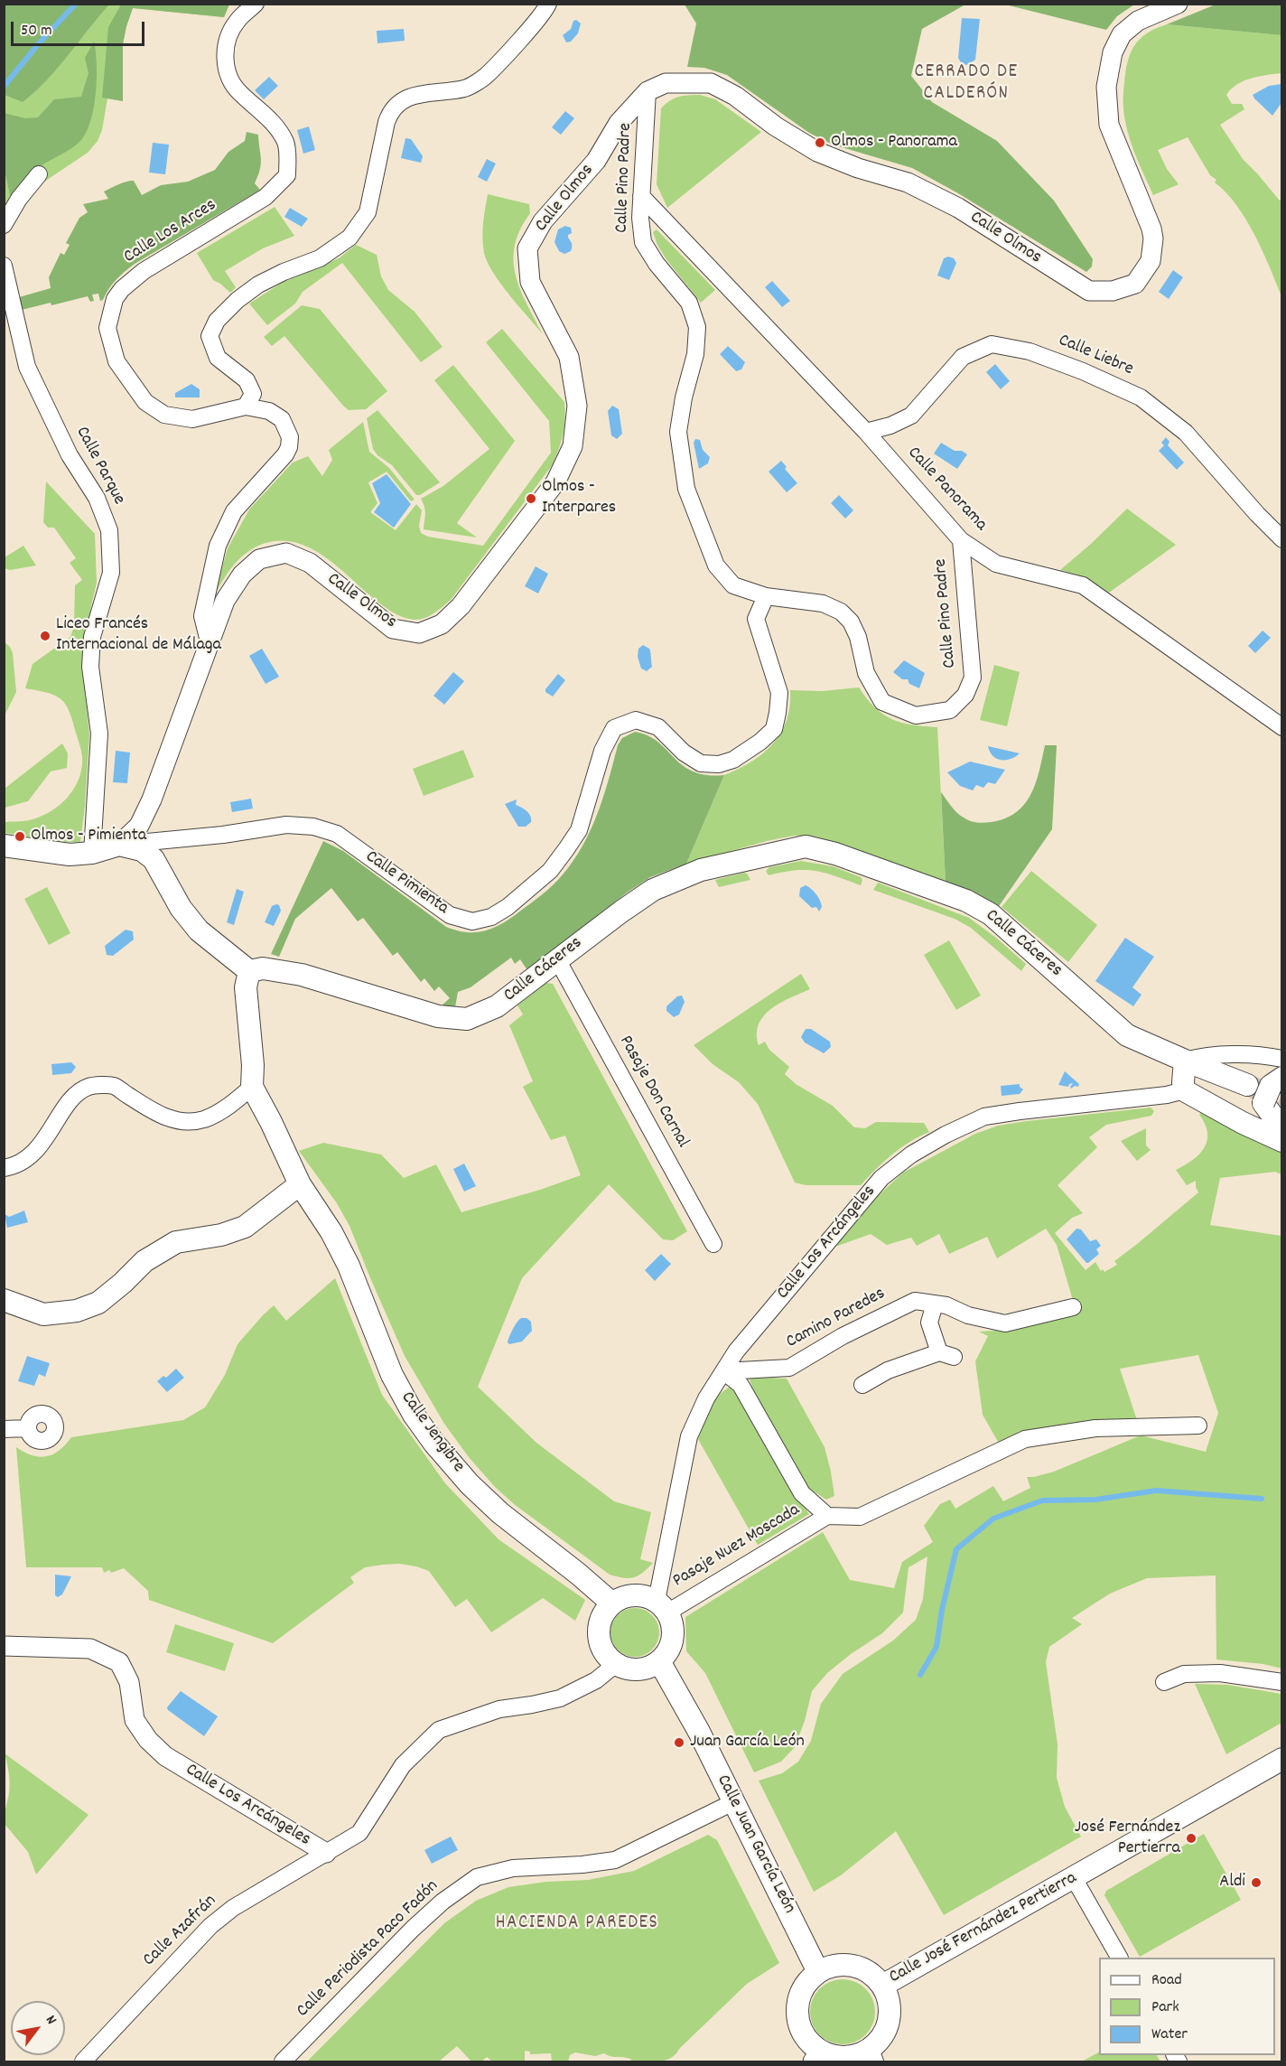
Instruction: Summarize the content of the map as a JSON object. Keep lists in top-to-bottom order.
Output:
{
  "streets": {
    "main road": [
      "Calle Olmos",
      "Calle Cáceres",
      "Calle Jengibre",
      "Calle Juan García León",
      "Calle José Fernández Pertierra"
    ],
    "street": [
      "Calle Pino Padre",
      "Calle Los Arces",
      "Calle Liebre",
      "Calle Parque",
      "Calle Panorama",
      "Calle Pimienta",
      "Pasaje Don Carnal",
      "Calle Los Arcángeles",
      "Camino Paredes",
      "Pasaje Nuez Moscada",
      "Calle Azafrán",
      "Calle Periodista Paco Fadón"
    ]
  },
  "crossings": [
    ["Calle Pino Padre", "Calle Olmos"],
    ["Calle Pino Padre", "Calle Panorama"],
    ["Calle Pino Padre", "Calle Pimienta"],
    ["Calle Olmos", "Calle Los Arces"],
    ["Calle Olmos", "Calle Parque"],
    ["Calle Olmos", "Calle Pimienta"],
    ["Calle Liebre", "Calle Panorama"],
    ["Calle Cáceres", "Pasaje Don Carnal"],
    ["Calle Los Arcángeles", "Camino Paredes"],
    ["Calle Los Arcángeles", "Calle Jengibre"],
    ["Calle Los Arcángeles", "Pasaje Nuez Moscada"],
    ["Calle Los Arcángeles", "Calle Juan García León"],
    ["Calle Los Arcángeles", "Calle Azafrán"],
    ["Calle Jengibre", "Pasaje Nuez Moscada"],
    ["Calle Jengibre", "Calle Juan García León"],
    ["Pasaje Nuez Moscada", "Calle Juan García León"],
    ["Calle Juan García León", "Calle José Fernández Pertierra"],
    ["Calle Juan García León", "Calle Periodista Paco Fadón"]
  ],
  "districts": ["CERRADO DE CALDERÓN", "HACIENDA PAREDES"],
  "places": [
    "Olmos - Panorama",
    "Olmos - Interpares",
    "Liceo Francés Internacional de Málaga",
    "Olmos - Pimienta",
    "Juan García León",
    "José Fernández Pertierra",
    "Aldi"
  ],
  "legend": ["Road", "Park", "Water"],
  "scale_bar": "50 m",
  "north": "top right"
}
